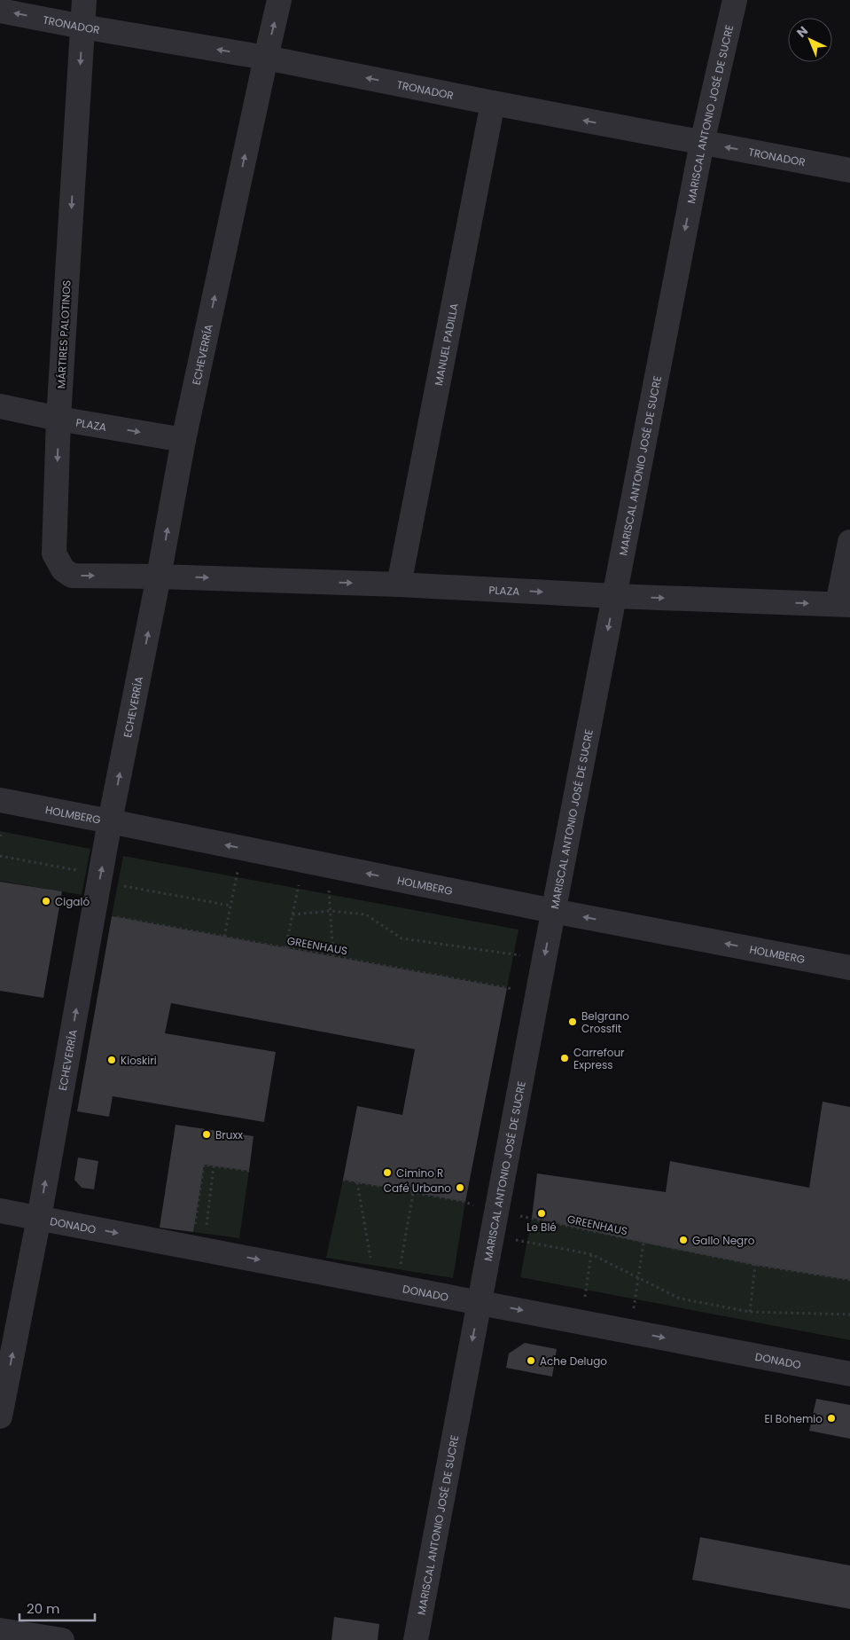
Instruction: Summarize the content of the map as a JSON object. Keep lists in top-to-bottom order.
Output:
{
  "streets": {
    "street": [
      "TRONADOR",
      "MARISCAL ANTONIO JOSÉ DE SUCRE",
      "MÁRTIRES PALOTINOS",
      "MANUEL PADILLA",
      "ECHEVERRÍA",
      "PLAZA",
      "HOLMBERG",
      "DONADO"
    ],
    "path": ["GREENHAUS"]
  },
  "crossings": [
    ["TRONADOR", "MARISCAL ANTONIO JOSÉ DE SUCRE"],
    ["TRONADOR", "MÁRTIRES PALOTINOS"],
    ["TRONADOR", "MANUEL PADILLA"],
    ["TRONADOR", "ECHEVERRÍA"],
    ["MARISCAL ANTONIO JOSÉ DE SUCRE", "PLAZA"],
    ["MARISCAL ANTONIO JOSÉ DE SUCRE", "HOLMBERG"],
    ["MARISCAL ANTONIO JOSÉ DE SUCRE", "GREENHAUS"],
    ["MARISCAL ANTONIO JOSÉ DE SUCRE", "DONADO"],
    ["MÁRTIRES PALOTINOS", "ECHEVERRÍA"],
    ["MÁRTIRES PALOTINOS", "PLAZA"],
    ["MANUEL PADILLA", "PLAZA"],
    ["ECHEVERRÍA", "PLAZA"],
    ["ECHEVERRÍA", "HOLMBERG"],
    ["ECHEVERRÍA", "GREENHAUS"],
    ["ECHEVERRÍA", "DONADO"]
  ],
  "one_way": [
    "TRONADOR",
    "MARISCAL ANTONIO JOSÉ DE SUCRE",
    "MÁRTIRES PALOTINOS",
    "ECHEVERRÍA",
    "PLAZA",
    "HOLMBERG",
    "DONADO"
  ],
  "places": [
    "Cigaló",
    "Belgrano Crossfit",
    "Carrefour Express",
    "Kioskiri",
    "Bruxx",
    "Cimino R",
    "Café Urbano",
    "Le Blé",
    "Gallo Negro",
    "Ache Delugo",
    "El Bohemio"
  ],
  "scale_bar": "20 m",
  "north": "top left"
}
